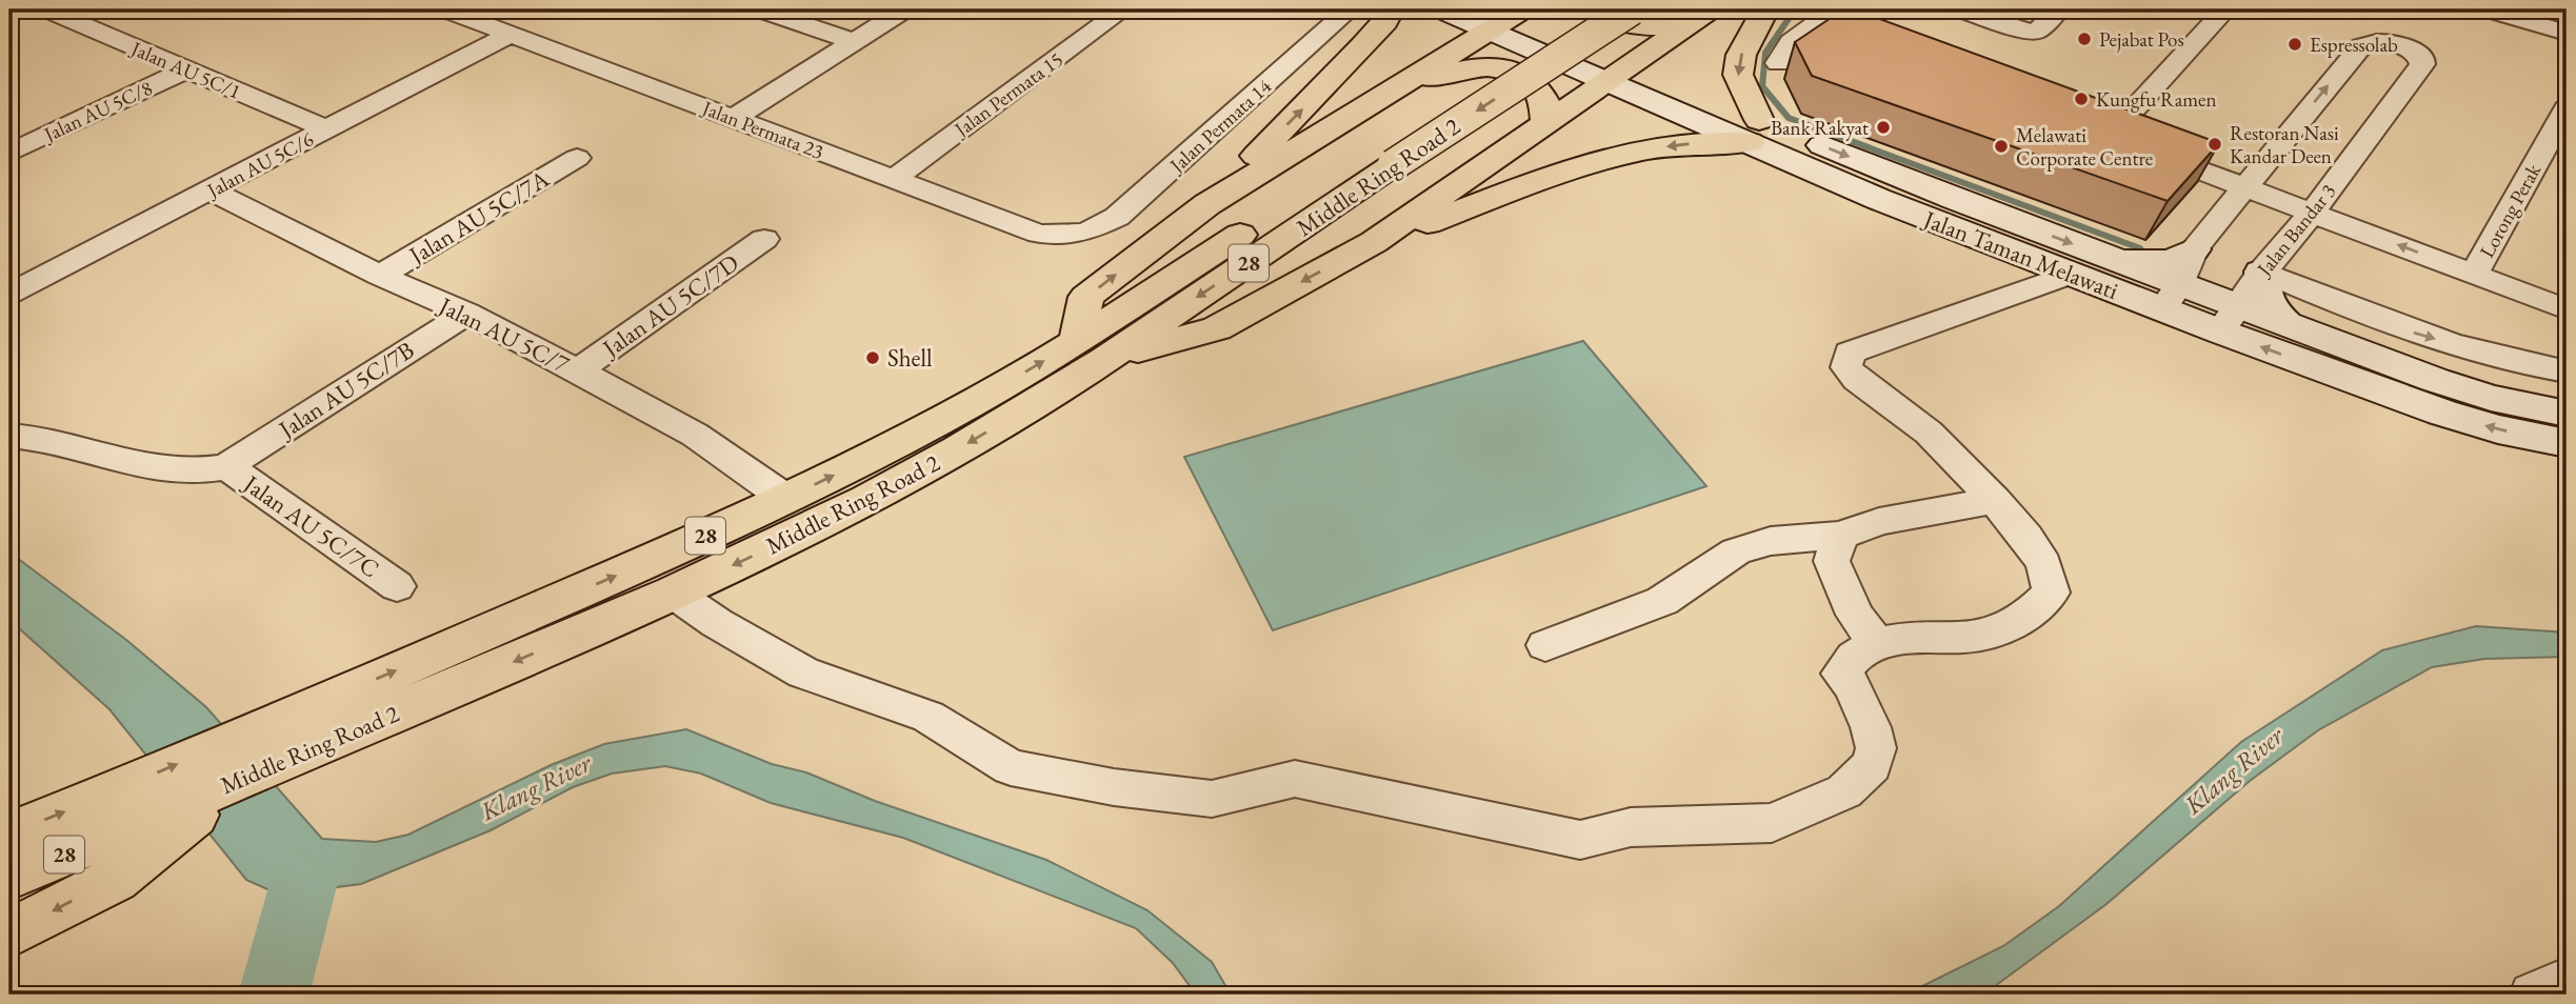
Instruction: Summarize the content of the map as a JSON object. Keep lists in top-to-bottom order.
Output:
{
  "streets": {
    "highway": ["Middle Ring Road 2", "28"],
    "main road": ["Jalan Taman Melawati"],
    "street": [
      "Jalan AU 5C/1",
      "Jalan Permata 15",
      "Jalan AU 5C/8",
      "Jalan Permata 14",
      "Jalan Permata 23",
      "Jalan AU 5C/6",
      "Lorong Perak",
      "Jalan AU 5C/7A",
      "Jalan Bandar 3",
      "Jalan AU 5C/7D",
      "Jalan AU 5C/7",
      "Jalan AU 5C/7B",
      "Jalan AU 5C/7C"
    ]
  },
  "crossings": [
    ["Jalan AU 5C/1", "Jalan AU 5C/8"],
    ["Jalan AU 5C/1", "Jalan AU 5C/6"],
    ["Jalan Permata 15", "Jalan Permata 23"],
    ["Jalan Permata 14", "Jalan Permata 23"],
    ["Jalan Permata 23", "Jalan AU 5C/6"],
    ["Jalan AU 5C/6", "Jalan AU 5C/7"],
    ["Middle Ring Road 2", "Jalan AU 5C/7"],
    ["Jalan AU 5C/7A", "Jalan AU 5C/7"],
    ["Jalan Bandar 3", "Jalan Taman Melawati"],
    ["Jalan AU 5C/7D", "Jalan AU 5C/7"],
    ["Jalan AU 5C/7", "Jalan AU 5C/7B"],
    ["Jalan AU 5C/7B", "Jalan AU 5C/7C"]
  ],
  "water": ["Klang River"],
  "places": [
    "Pejabat Pos",
    "Espressolab",
    "Kungfu Ramen",
    "Bank Rakyat",
    "Restoran Nasi Kandar Deen",
    "Melawati Corporate Centre",
    "Shell"
  ]
}
